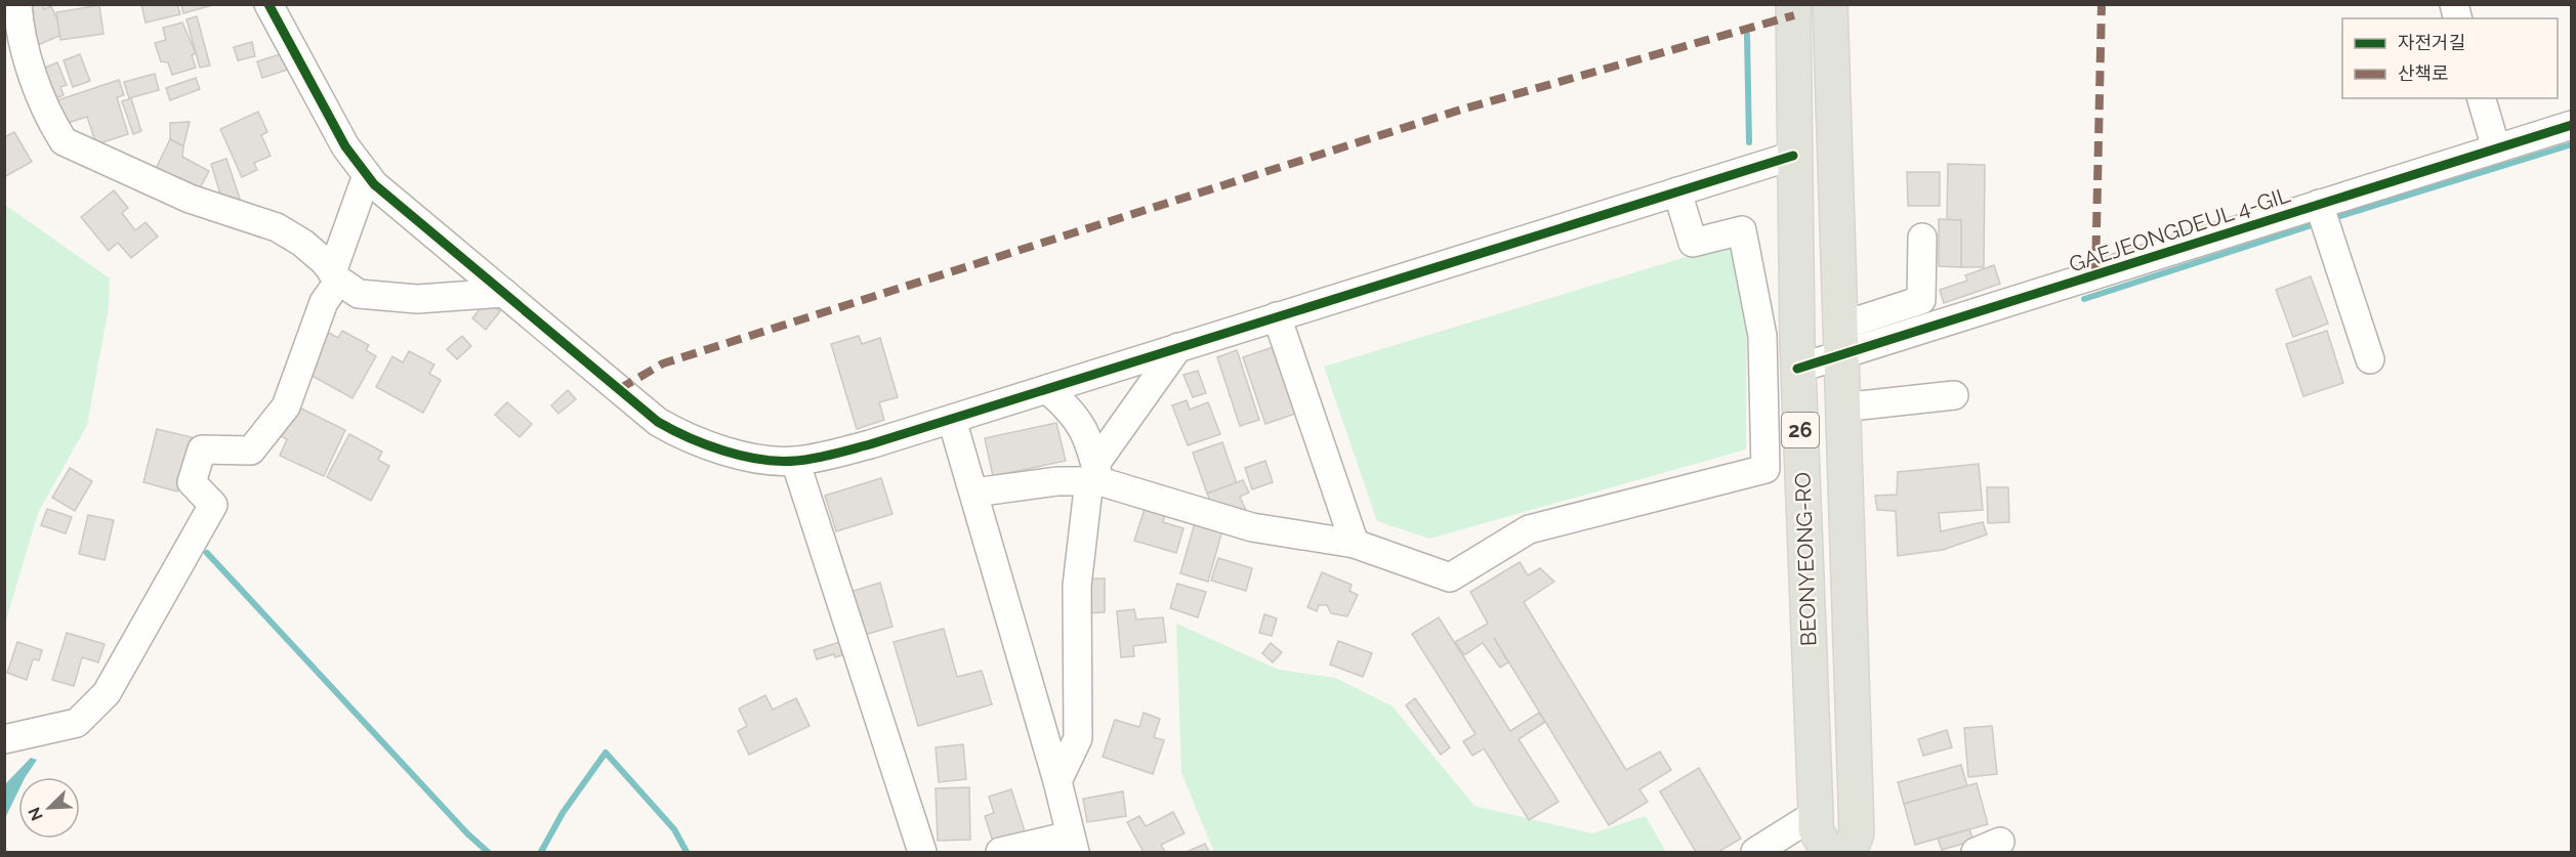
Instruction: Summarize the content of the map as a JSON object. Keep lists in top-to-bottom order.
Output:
{
  "streets": {
    "main road": ["26", "BEONYEONG-RO"],
    "street": ["GAEJEONGDEUL 4-GIL"]
  },
  "crossings": [
    ["GAEJEONGDEUL 4-GIL", "BEONYEONG-RO"]
  ],
  "legend": ["자전거길", "산책로"],
  "north": "bottom left"
}
